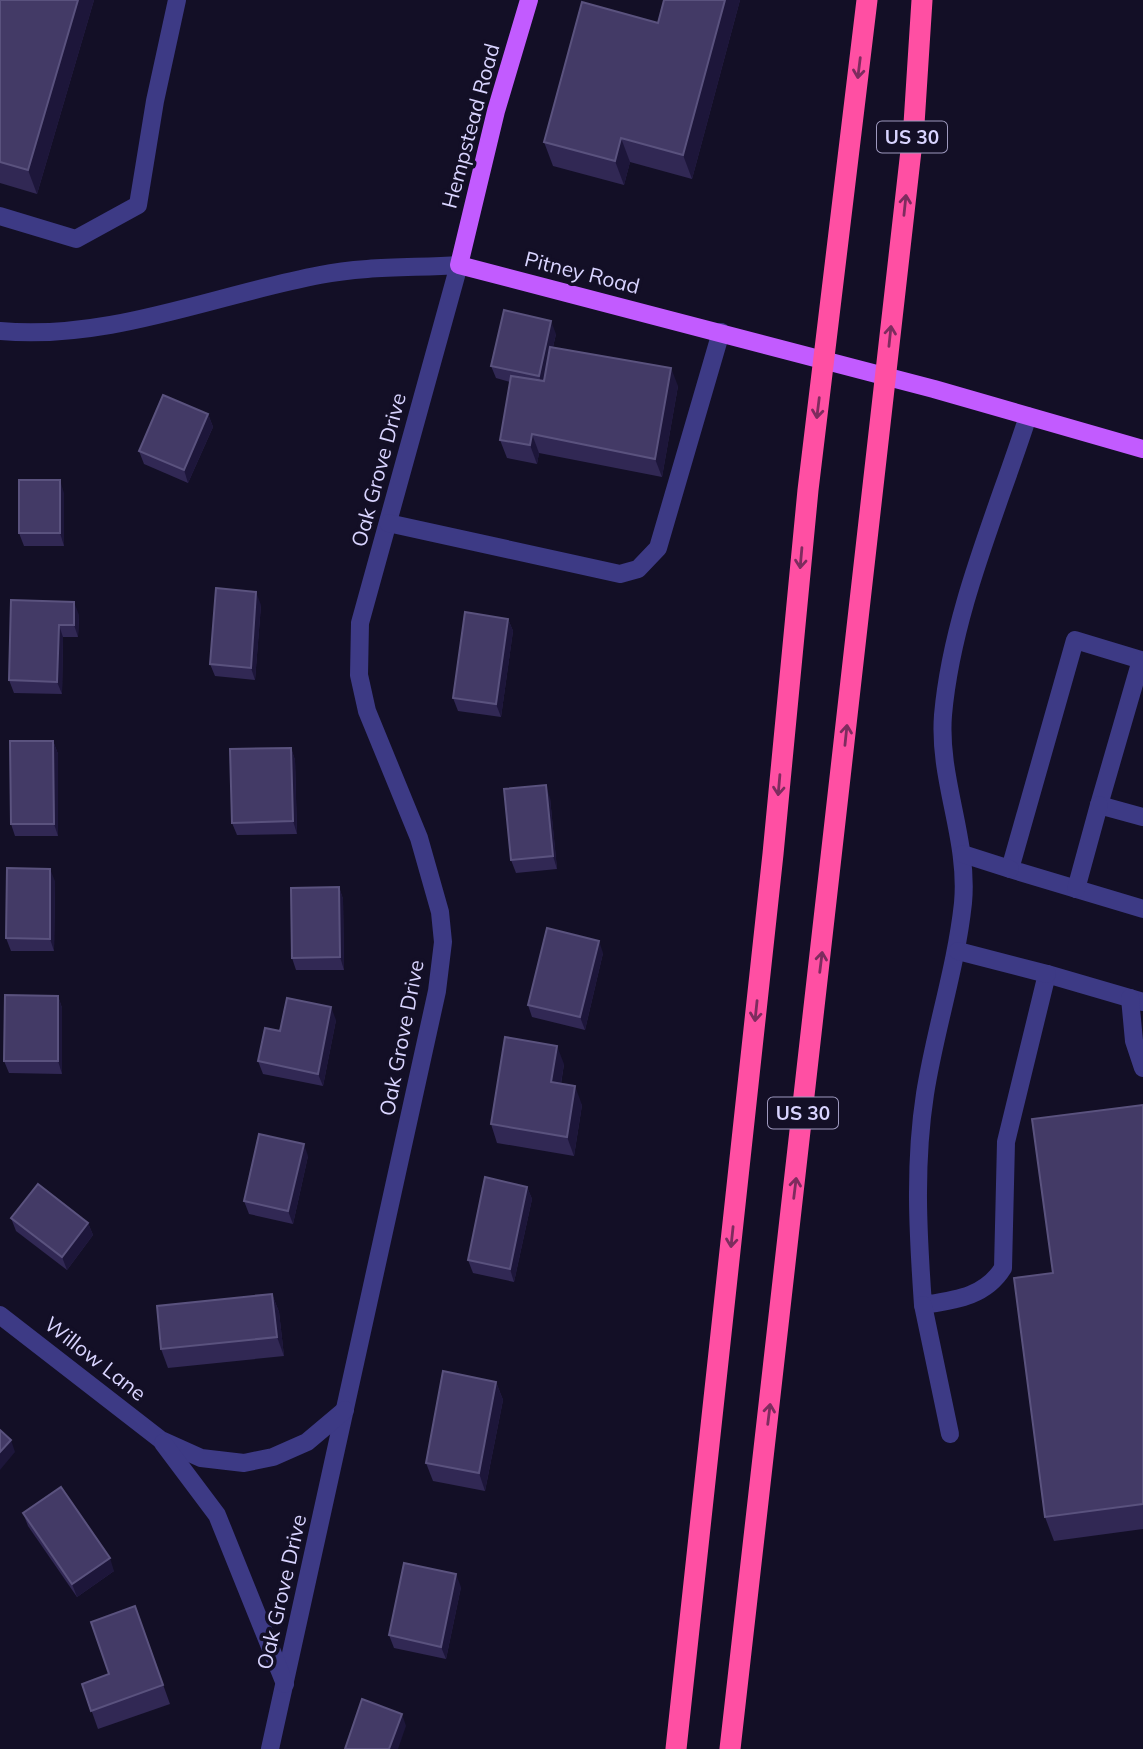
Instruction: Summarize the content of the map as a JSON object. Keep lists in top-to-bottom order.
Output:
{
  "streets": {
    "highway": ["US 30"],
    "main road": ["Hempstead Road", "Pitney Road"],
    "street": ["Oak Grove Drive", "Willow Lane"]
  },
  "crossings": [
    ["Hempstead Road", "Pitney Road"],
    ["Hempstead Road", "Oak Grove Drive"],
    ["Pitney Road", "Oak Grove Drive"],
    ["Oak Grove Drive", "Willow Lane"]
  ]
}
